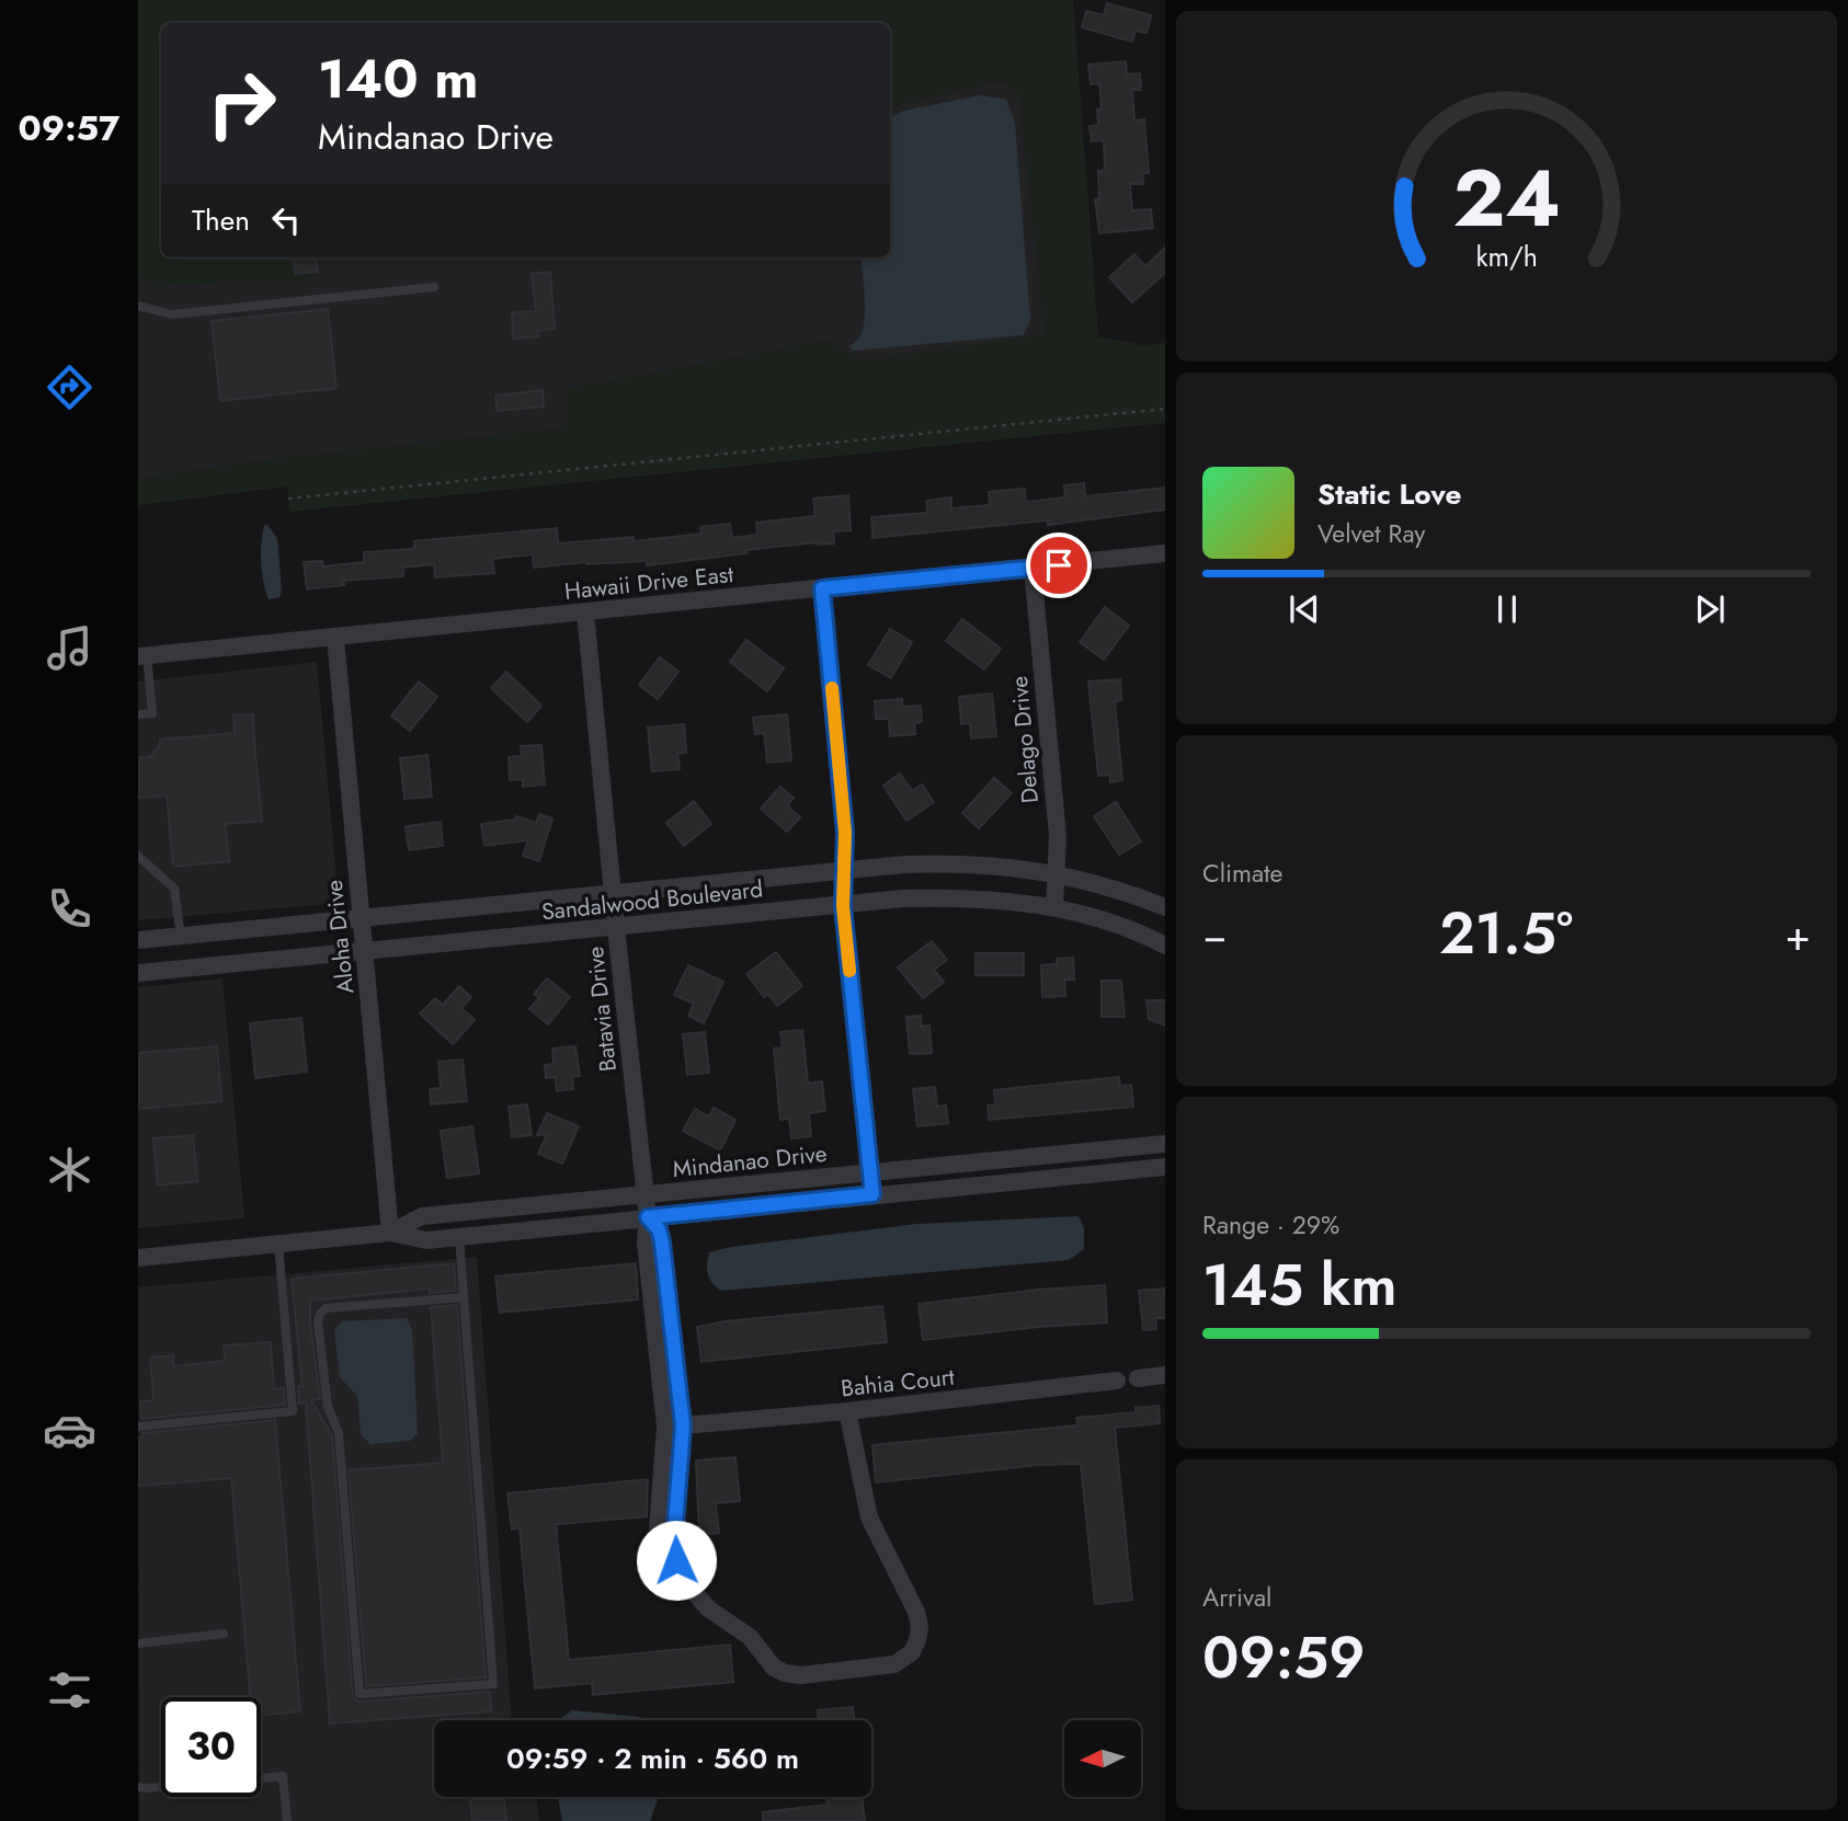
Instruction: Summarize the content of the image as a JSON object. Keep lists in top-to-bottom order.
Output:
{
  "streets": {
    "street": [
      "Hawaii Drive East",
      "Delago Drive",
      "Sandalwood Boulevard",
      "Aloha Drive",
      "Batavia Drive",
      "Mindanao Drive",
      "Bahia Court"
    ]
  },
  "crossings": [
    ["Hawaii Drive East", "Delago Drive"],
    ["Hawaii Drive East", "Aloha Drive"],
    ["Hawaii Drive East", "Batavia Drive"],
    ["Delago Drive", "Sandalwood Boulevard"],
    ["Sandalwood Boulevard", "Aloha Drive"],
    ["Sandalwood Boulevard", "Batavia Drive"],
    ["Aloha Drive", "Mindanao Drive"],
    ["Batavia Drive", "Mindanao Drive"]
  ],
  "north": "left",
  "page": {
    "tabs": "09:57",
    "turn": ["140 m", "Mindanao Drive"],
    "then": "Then",
    "song": ["Static Love", "Velvet Ray"],
    "tile": [
      "Climate",
      ["Range · 29%", "145 km"],
      ["Arrival", "09:59"]
    ],
    "heat": ["−", "21.5°", "+"],
    "limit": "30",
    "trip": "09:59 · 2 min · 560 m",
    "gauge": ["24", "km/h"]
  }
}
